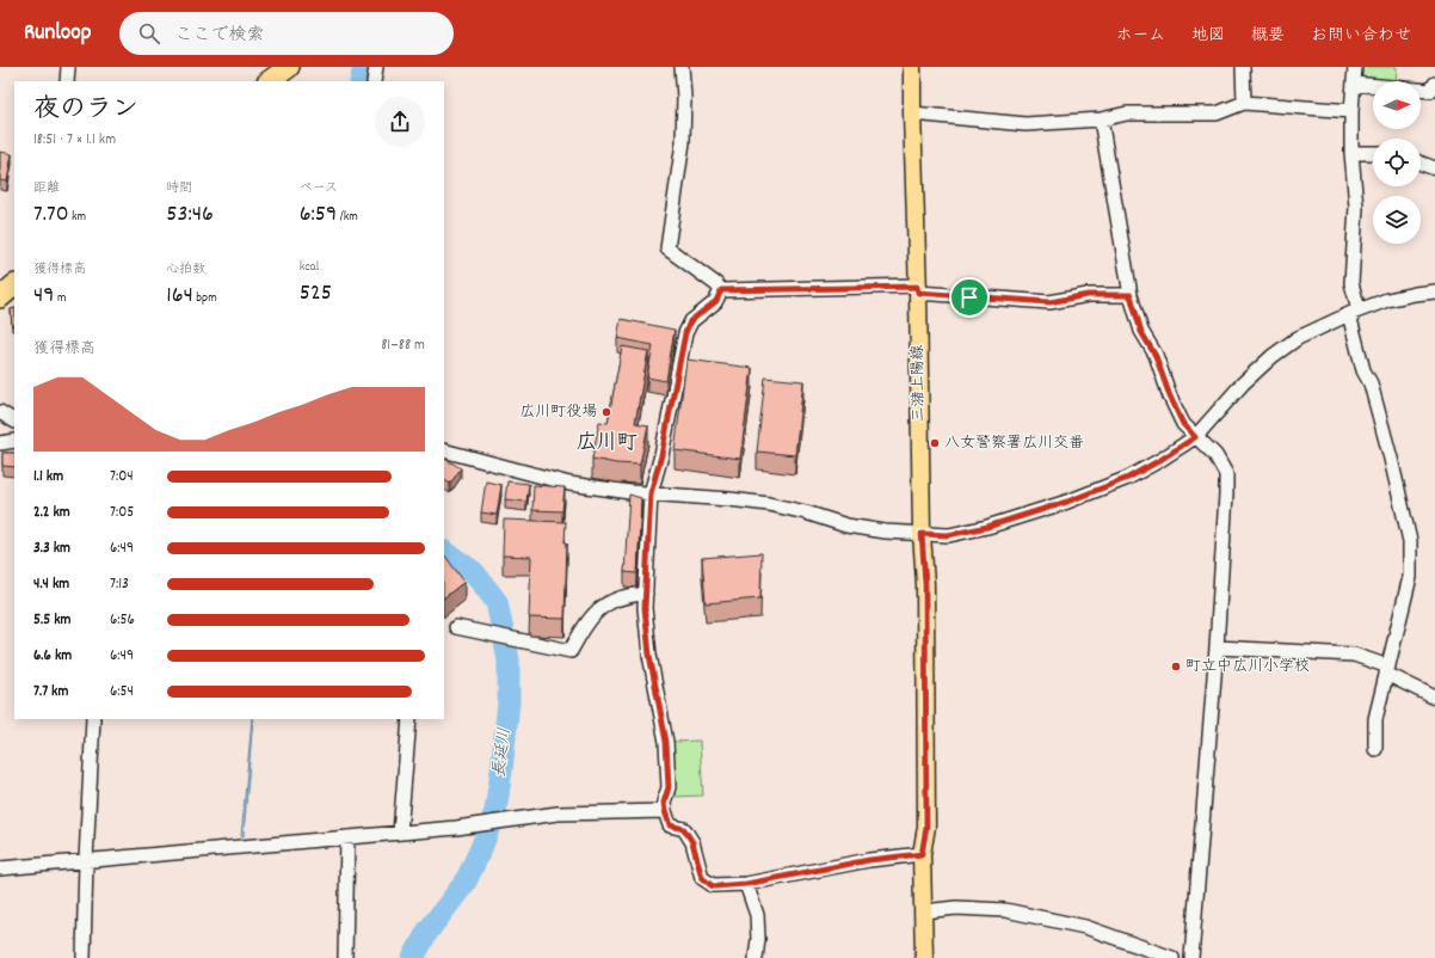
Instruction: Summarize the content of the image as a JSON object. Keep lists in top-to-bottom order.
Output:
{
  "streets": {
    "main road": ["三潴上陽線"]
  },
  "districts": ["広川町"],
  "water": ["長延川"],
  "places": ["広川町役場", "八女警察署広川交番", "町立中広川小学校"],
  "north": "right",
  "page": {
    "header": "Runloop",
    "search": "ここで検索",
    "nav": [
      "ホーム",
      "地図",
      "概要",
      "お問い合わせ"
    ],
    "heading": ["夜のラン", "18:51 · 7 × 1.1 km"],
    "stats": [
      ["距離", "7.70 km"],
      ["時間", "53:46"],
      ["ペース", "6:59 /km"],
      ["獲得標高", "49 m"],
      ["心拍数", "164 bpm"],
      ["kcal", "525"]
    ],
    "chart": ["獲得標高", "81–88 m"],
    "list": [
      {
        "name": "1.1 km",
        "note": "7:04"
      },
      {
        "name": "2.2 km",
        "note": "7:05"
      },
      {
        "name": "3.3 km",
        "note": "6:49"
      },
      {
        "name": "4.4 km",
        "note": "7:13"
      },
      {
        "name": "5.5 km",
        "note": "6:56"
      },
      {
        "name": "6.6 km",
        "note": "6:49"
      },
      {
        "name": "7.7 km",
        "note": "6:54"
      }
    ]
  }
}
